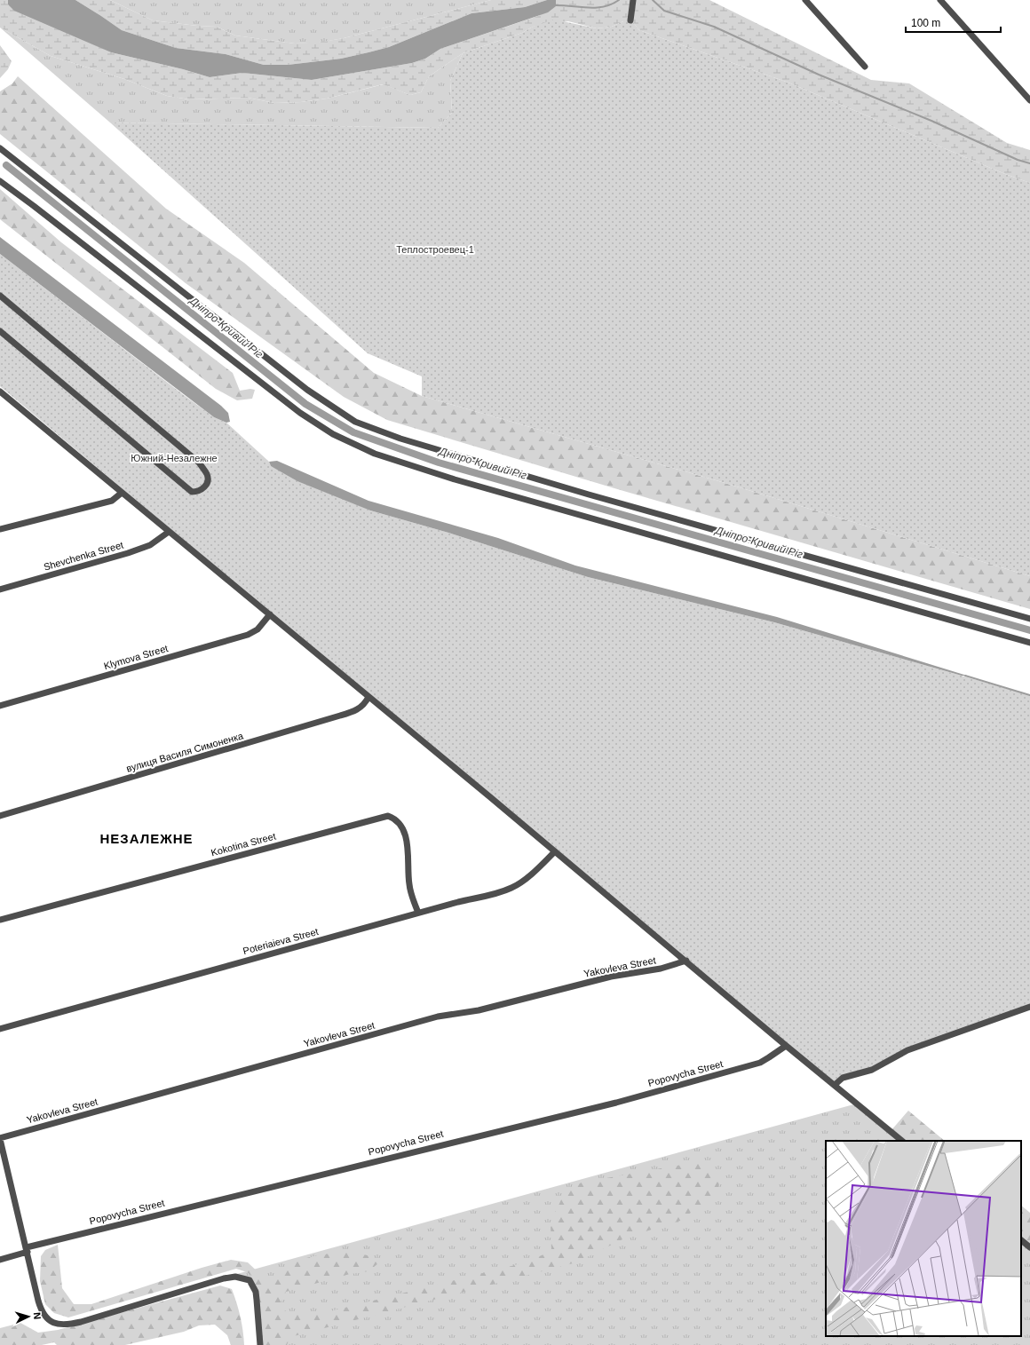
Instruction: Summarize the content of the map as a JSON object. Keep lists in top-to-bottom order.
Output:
{
  "streets": {
    "street": [
      "Shevchenka Street",
      "Klymova Street",
      "вулиця Василя Симоненка",
      "Kokotina Street",
      "Poteriaieva Street",
      "Yakovleva Street",
      "Popovycha Street"
    ]
  },
  "crossings": [
    ["Kokotina Street", "Poteriaieva Street"]
  ],
  "districts": ["НЕЗАЛЕЖНЕ"],
  "water": ["Дніпро-Кривий Ріг"],
  "parks": ["Теплостроевец-1", "Южний-Незалежне"],
  "scale_bar": "100 m",
  "north": "right"
}
